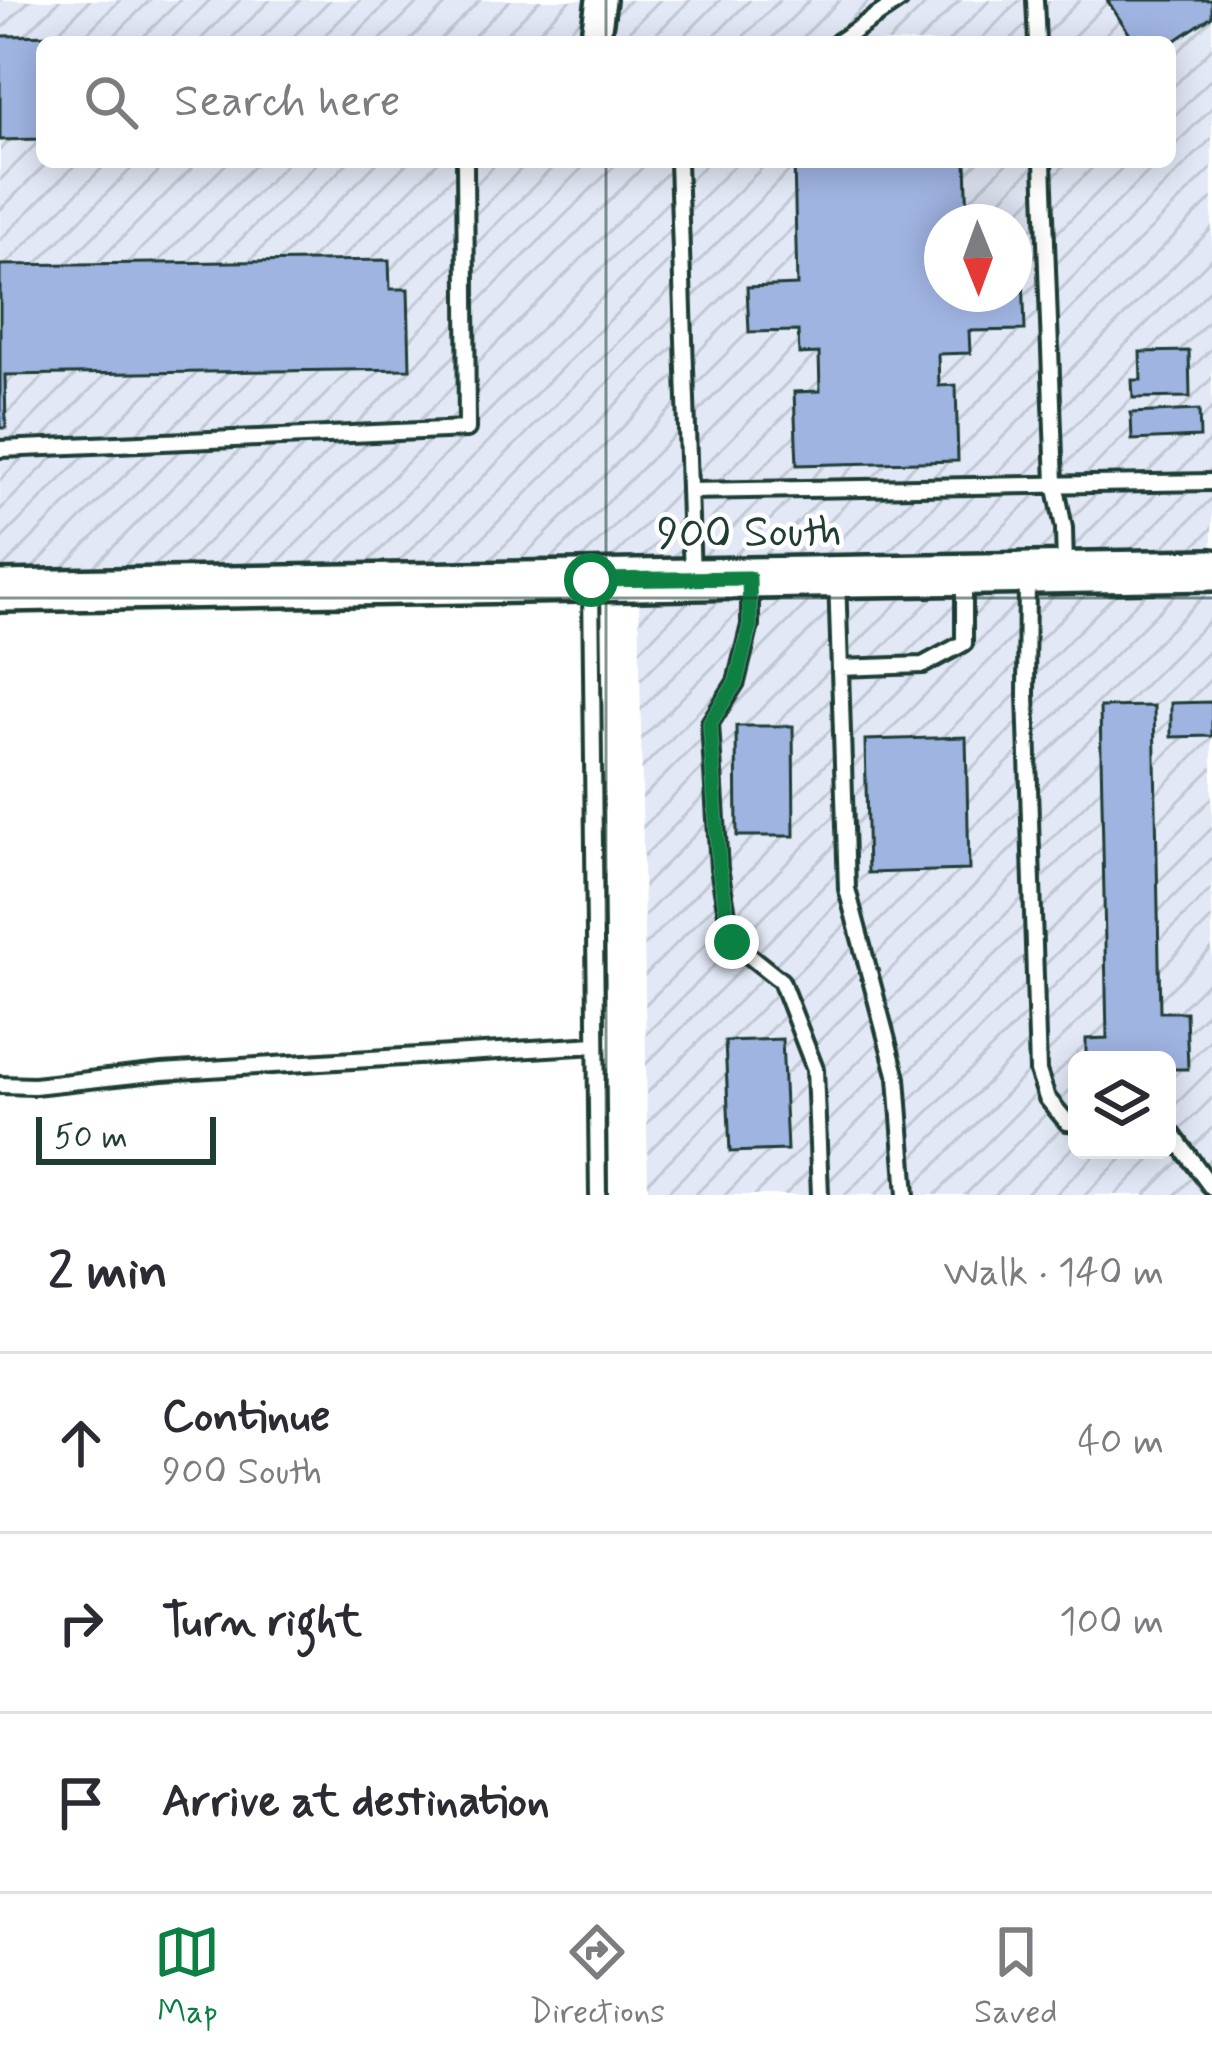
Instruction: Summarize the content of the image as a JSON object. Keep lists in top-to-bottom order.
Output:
{
  "streets": {
    "street": ["900 South"]
  },
  "scale_bar": "50 m",
  "north": "bottom",
  "page": {
    "search": "Search here",
    "scale": "50 m",
    "heading": ["2 min", "Walk · 140 m"],
    "list": [
      ["Continue", "900 South", "40 m"],
      ["Turn right", "100 m"],
      "Arrive at destination"
    ],
    "nav": ["Map", "Directions", "Saved"]
  }
}
